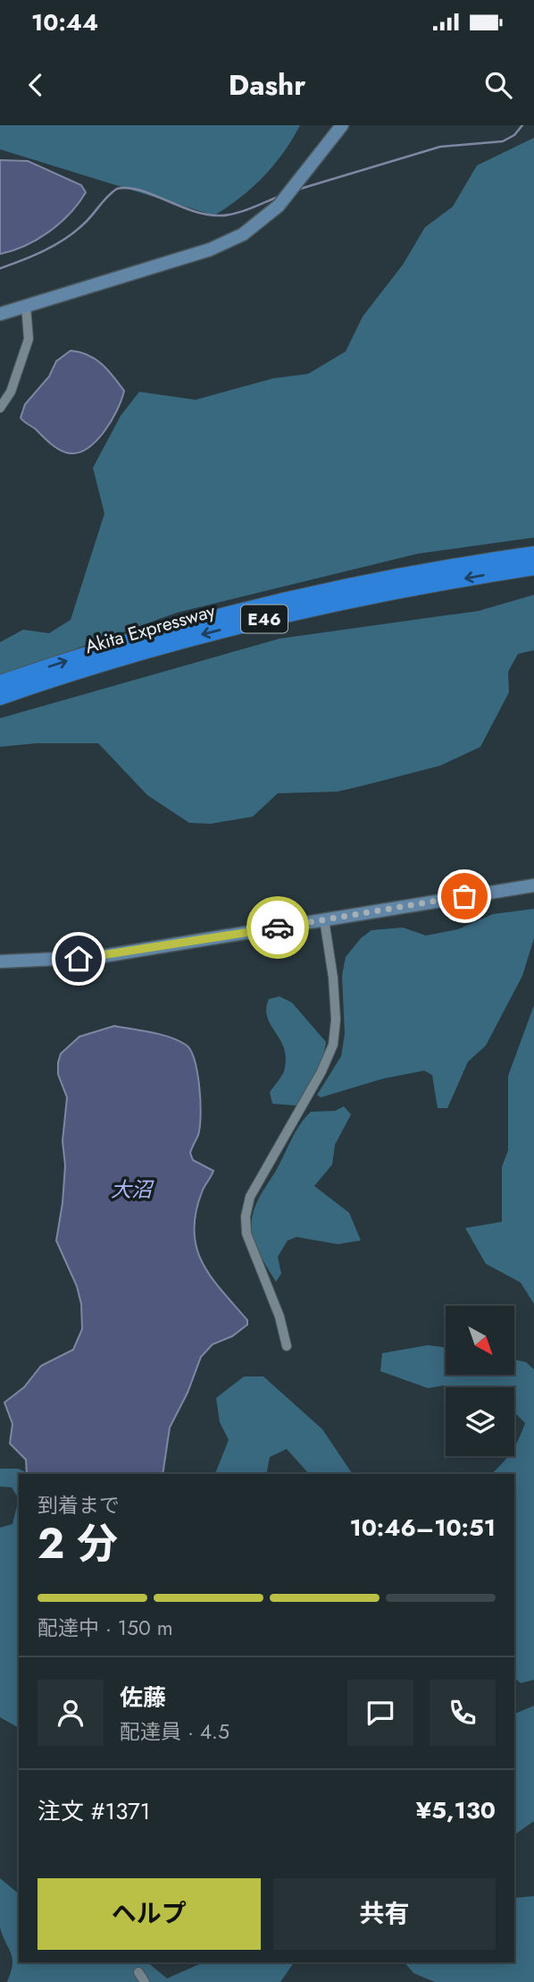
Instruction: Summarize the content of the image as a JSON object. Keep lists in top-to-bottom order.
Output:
{
  "streets": {
    "highway": ["E46", "Akita Expressway"]
  },
  "water": ["大沼"],
  "north": "bottom right",
  "page": {
    "status": "10:44",
    "header": "Dashr",
    "heading": ["2 分", "到着まで", "10:46–10:51"],
    "panel": [
      "佐藤",
      "配達員 · 4.5",
      "注文 #1371",
      "¥5,130"
    ],
    "bar": "配達中 · 150 m",
    "buttons": ["ヘルプ", "共有"]
  }
}
